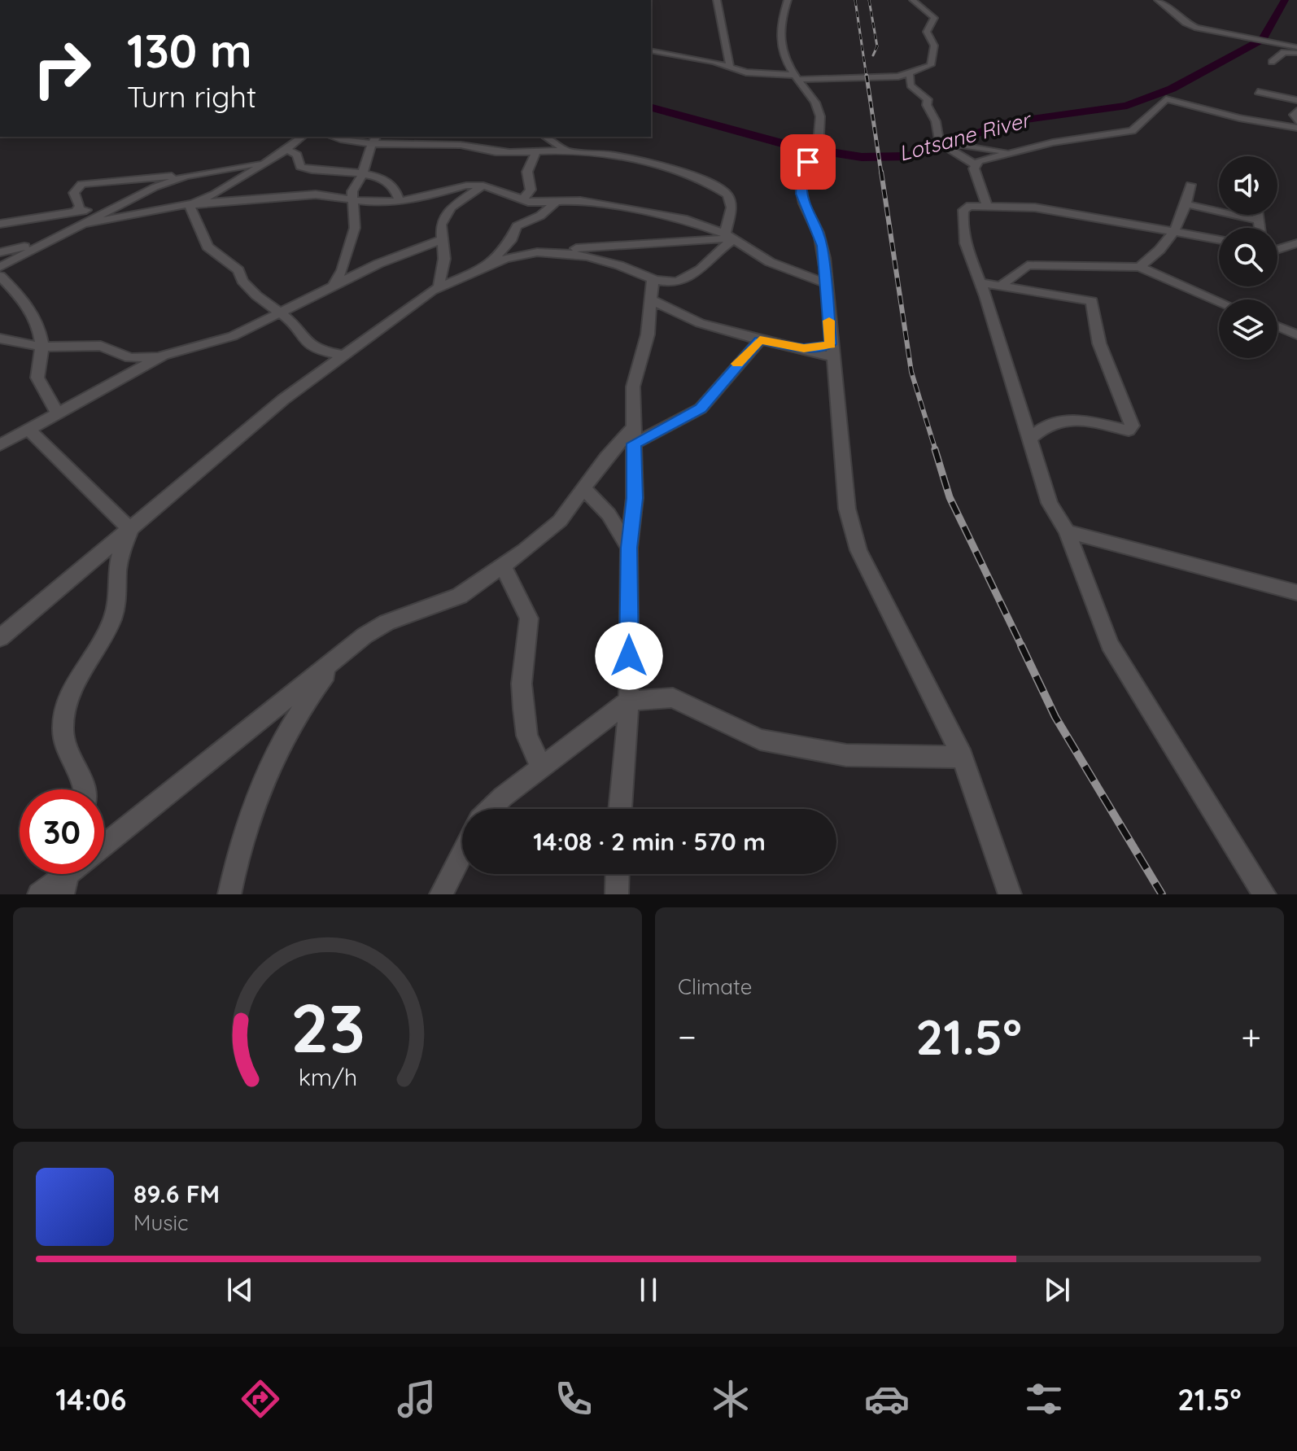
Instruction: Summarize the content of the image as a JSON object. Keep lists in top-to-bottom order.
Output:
{
  "water": ["Lotsane River"],
  "page": {
    "turn": ["130 m", "Turn right"],
    "limit": "30",
    "trip": "14:08 · 2 min · 570 m",
    "tile": "Climate",
    "heat": ["−", "21.5°", "+"],
    "song": ["89.6 FM", "Music"],
    "tabs": ["14:06", "21.5°"],
    "gauge": ["23", "km/h"]
  }
}
